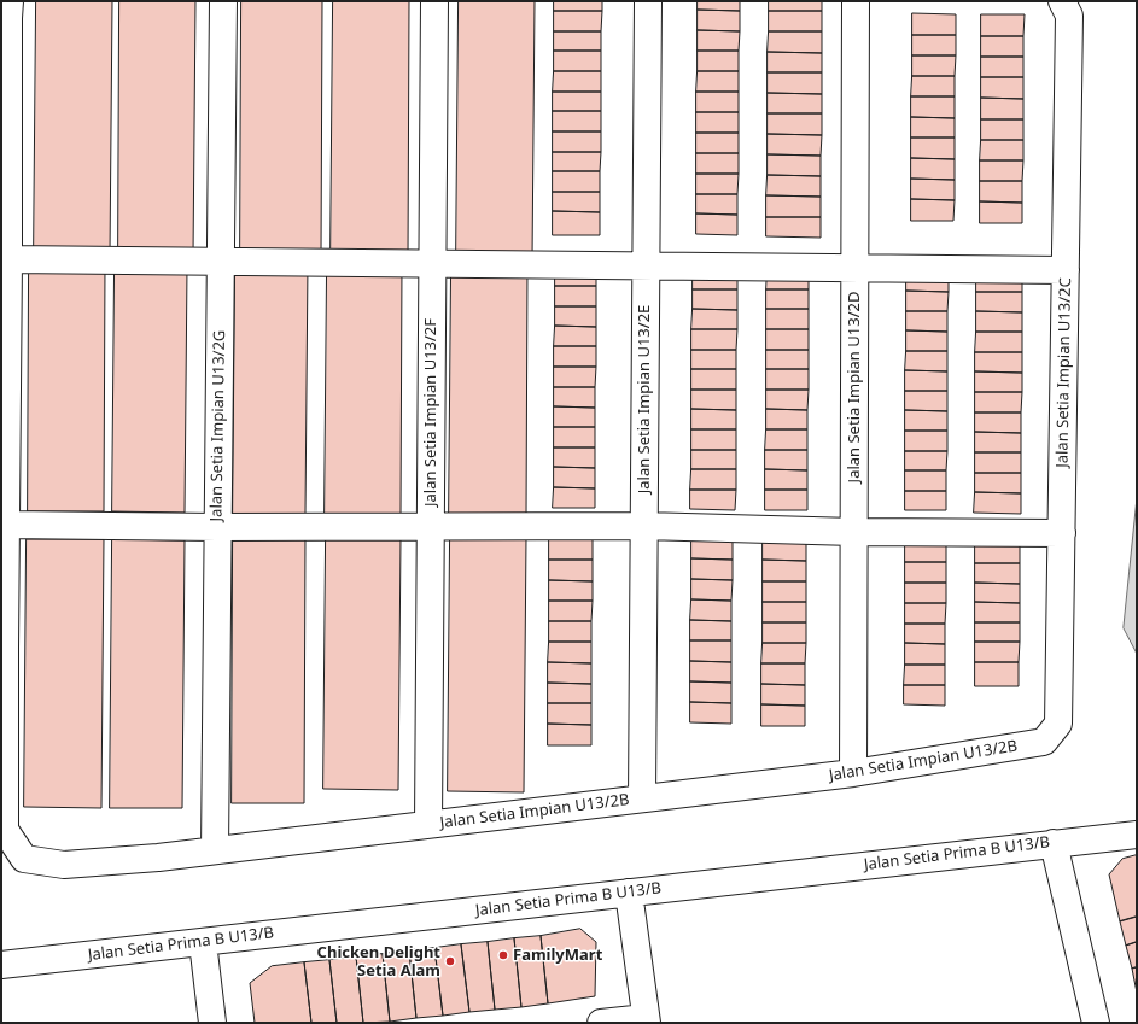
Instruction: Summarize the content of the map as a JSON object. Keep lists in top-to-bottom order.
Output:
{
  "streets": {
    "street": [
      "Jalan Setia Impian U13/2C",
      "Jalan Setia Impian U13/2D",
      "Jalan Setia Impian U13/2E",
      "Jalan Setia Impian U13/2F",
      "Jalan Setia Impian U13/2G",
      "Jalan Setia Impian U13/2B",
      "Jalan Setia Prima B U13/B"
    ]
  },
  "crossings": [
    ["Jalan Setia Impian U13/2C", "Jalan Setia Impian U13/2B"],
    ["Jalan Setia Impian U13/2D", "Jalan Setia Impian U13/2B"],
    ["Jalan Setia Impian U13/2E", "Jalan Setia Impian U13/2B"],
    ["Jalan Setia Impian U13/2F", "Jalan Setia Impian U13/2B"],
    ["Jalan Setia Impian U13/2G", "Jalan Setia Impian U13/2B"]
  ],
  "places": ["FamilyMart", "Chicken Delight Setia Alam"]
}
